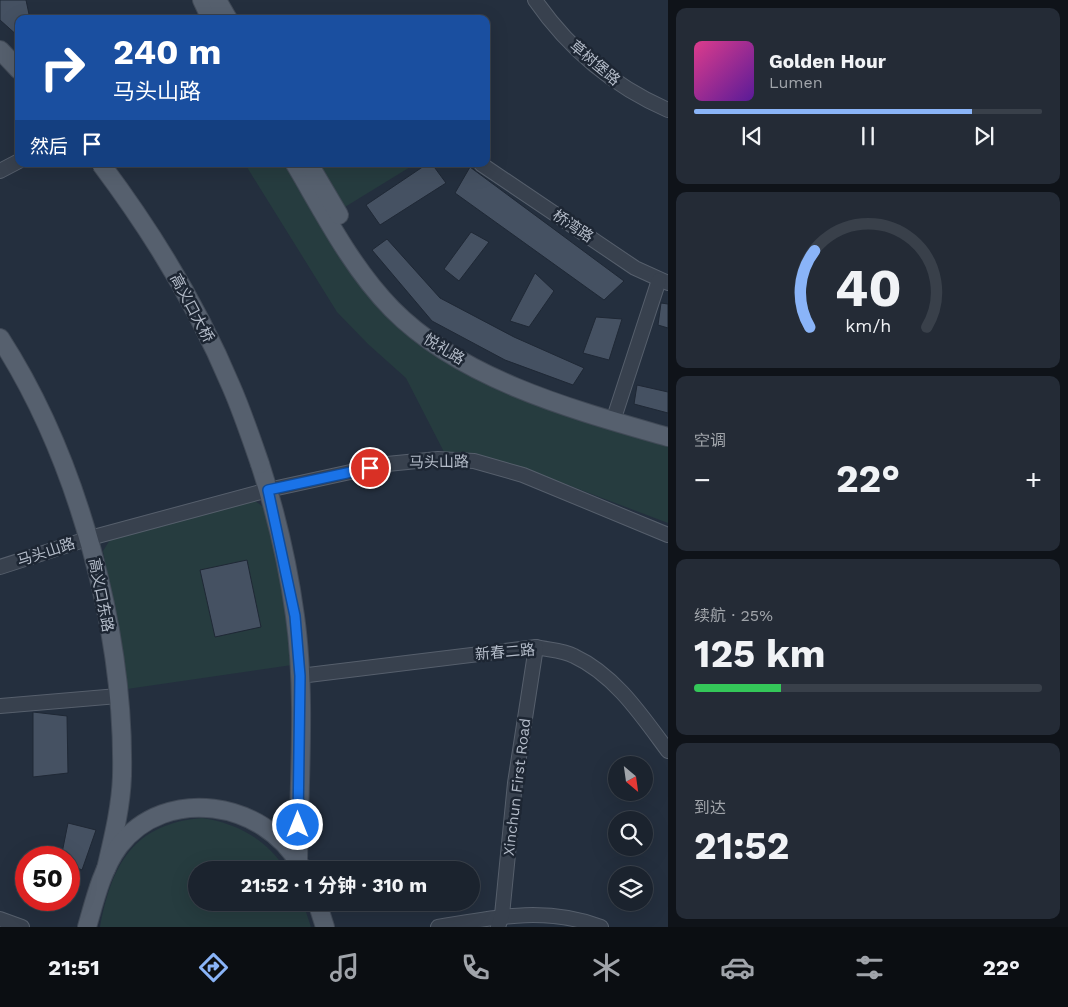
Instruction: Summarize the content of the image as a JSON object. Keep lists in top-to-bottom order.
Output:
{
  "streets": {
    "main road": ["高义口大桥", "悦礼路", "高义口东路"],
    "street": [
      "草树堡路",
      "桥湾路",
      "马头山路",
      "新春二路",
      "Xinchun First Road"
    ]
  },
  "crossings": [
    ["高义口大桥", "马头山路"],
    ["高义口大桥", "新春二路"],
    ["马头山路", "高义口东路"],
    ["新春二路", "Xinchun First Road"]
  ],
  "north": "bottom right",
  "page": {
    "turn": ["240 m", "马头山路"],
    "song": ["Golden Hour", "Lumen"],
    "then": "然后",
    "tile": [
      "空调",
      ["续航 · 25%", "125 km"],
      ["到达", "21:52"]
    ],
    "heat": ["−", "22°", "+"],
    "limit": "50",
    "trip": "21:52 · 1 分钟 · 310 m",
    "tabs": ["21:51", "22°"],
    "gauge": ["40", "km/h"]
  }
}
